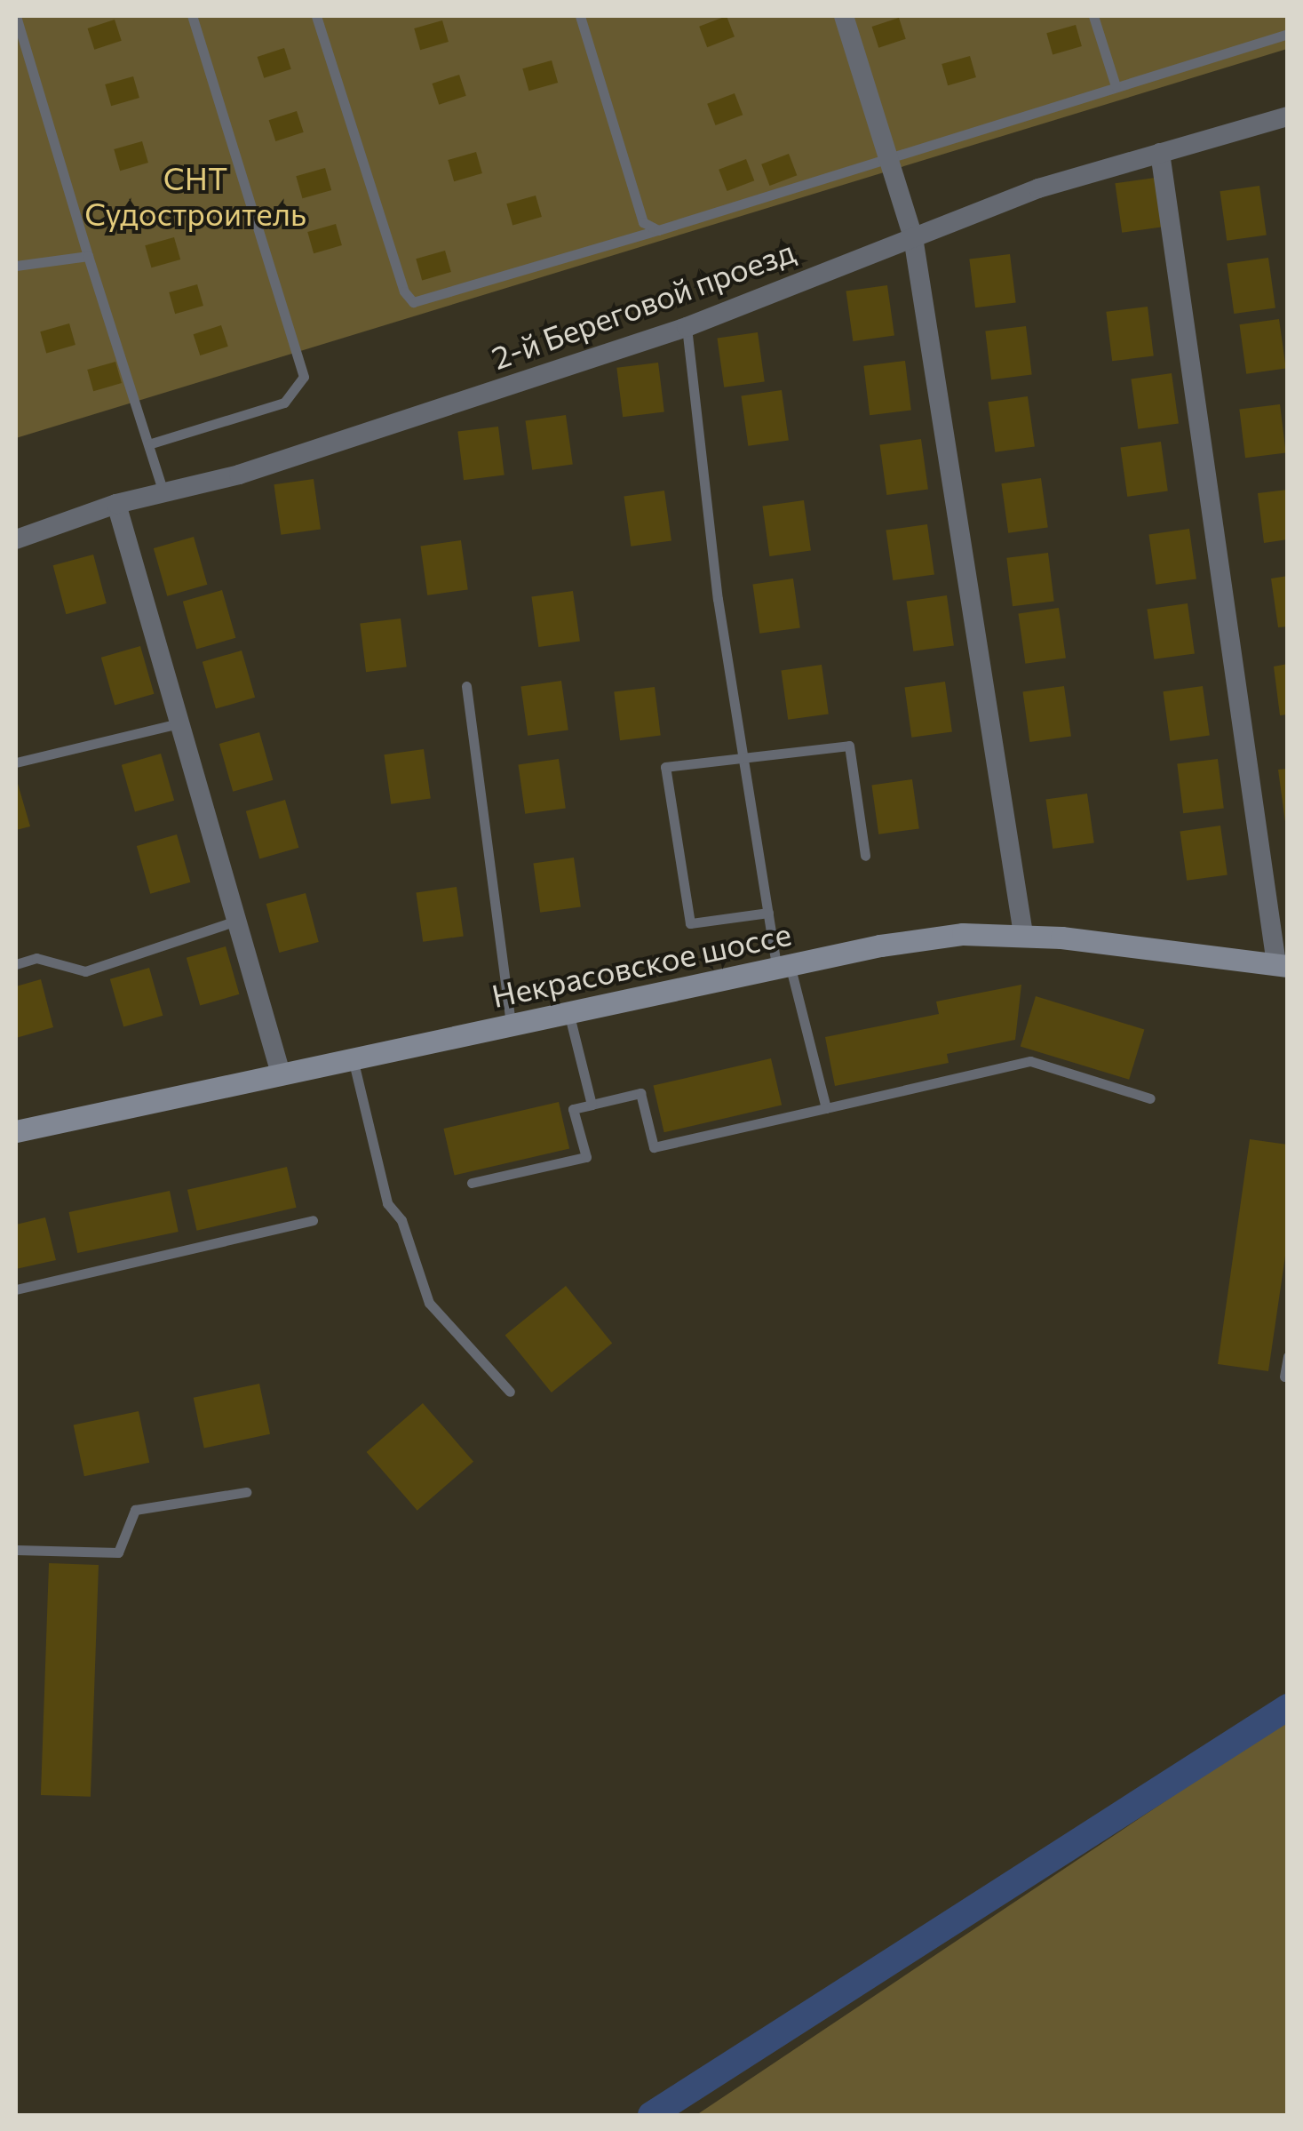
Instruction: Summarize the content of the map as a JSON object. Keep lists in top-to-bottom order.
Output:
{
  "streets": {
    "main road": ["Некрасовское шоссе"],
    "street": ["2-й Береговой проезд"]
  },
  "parks": ["СНТ Судостроитель"]
}
